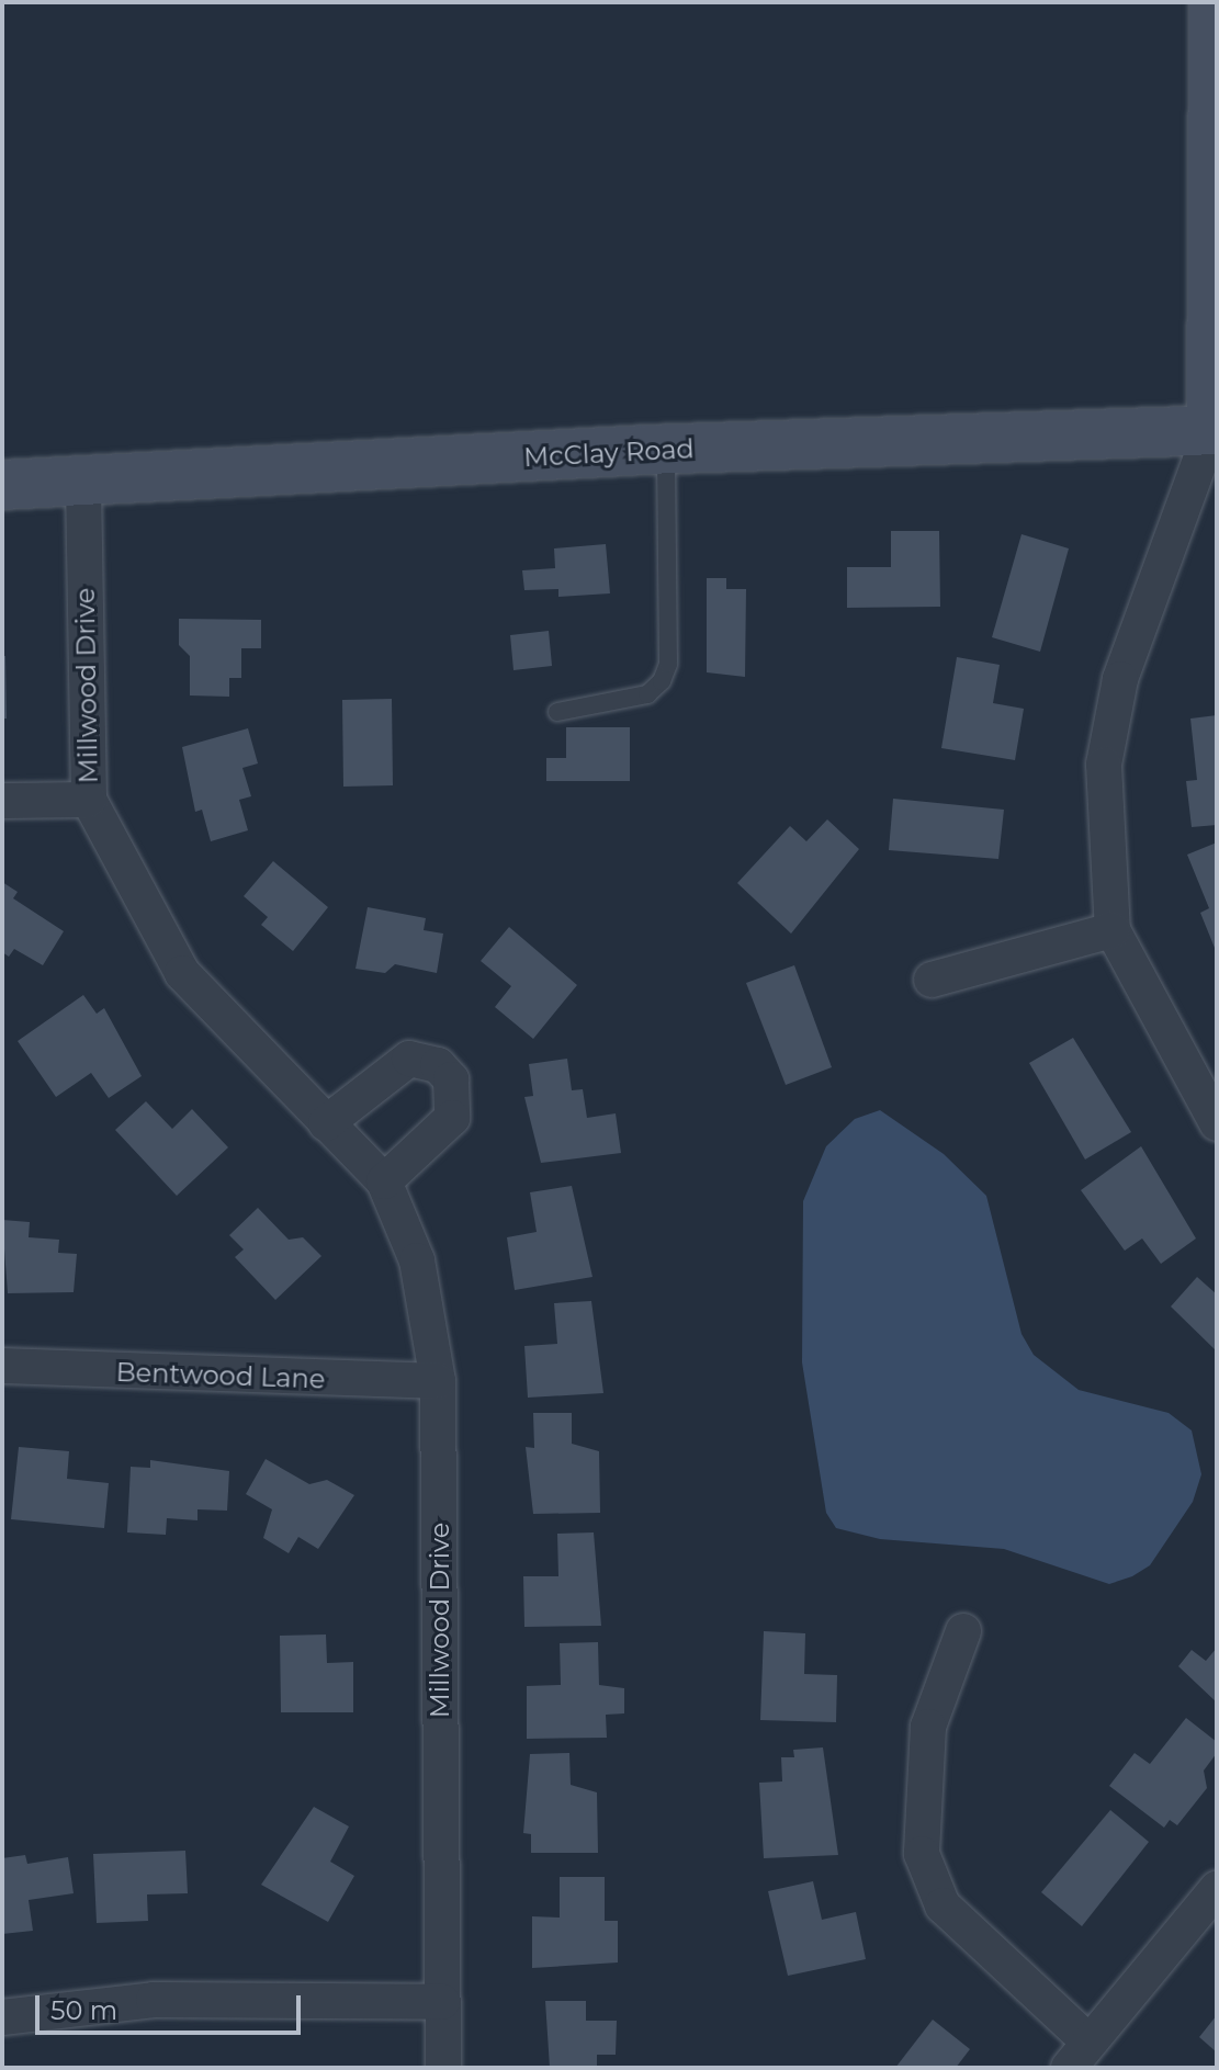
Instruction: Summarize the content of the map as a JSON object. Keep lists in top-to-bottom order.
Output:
{
  "streets": {
    "main road": ["McClay Road"],
    "street": ["Millwood Drive", "Bentwood Lane"]
  },
  "crossings": [
    ["McClay Road", "Millwood Drive"],
    ["Millwood Drive", "Bentwood Lane"]
  ],
  "scale_bar": "50 m"
}
